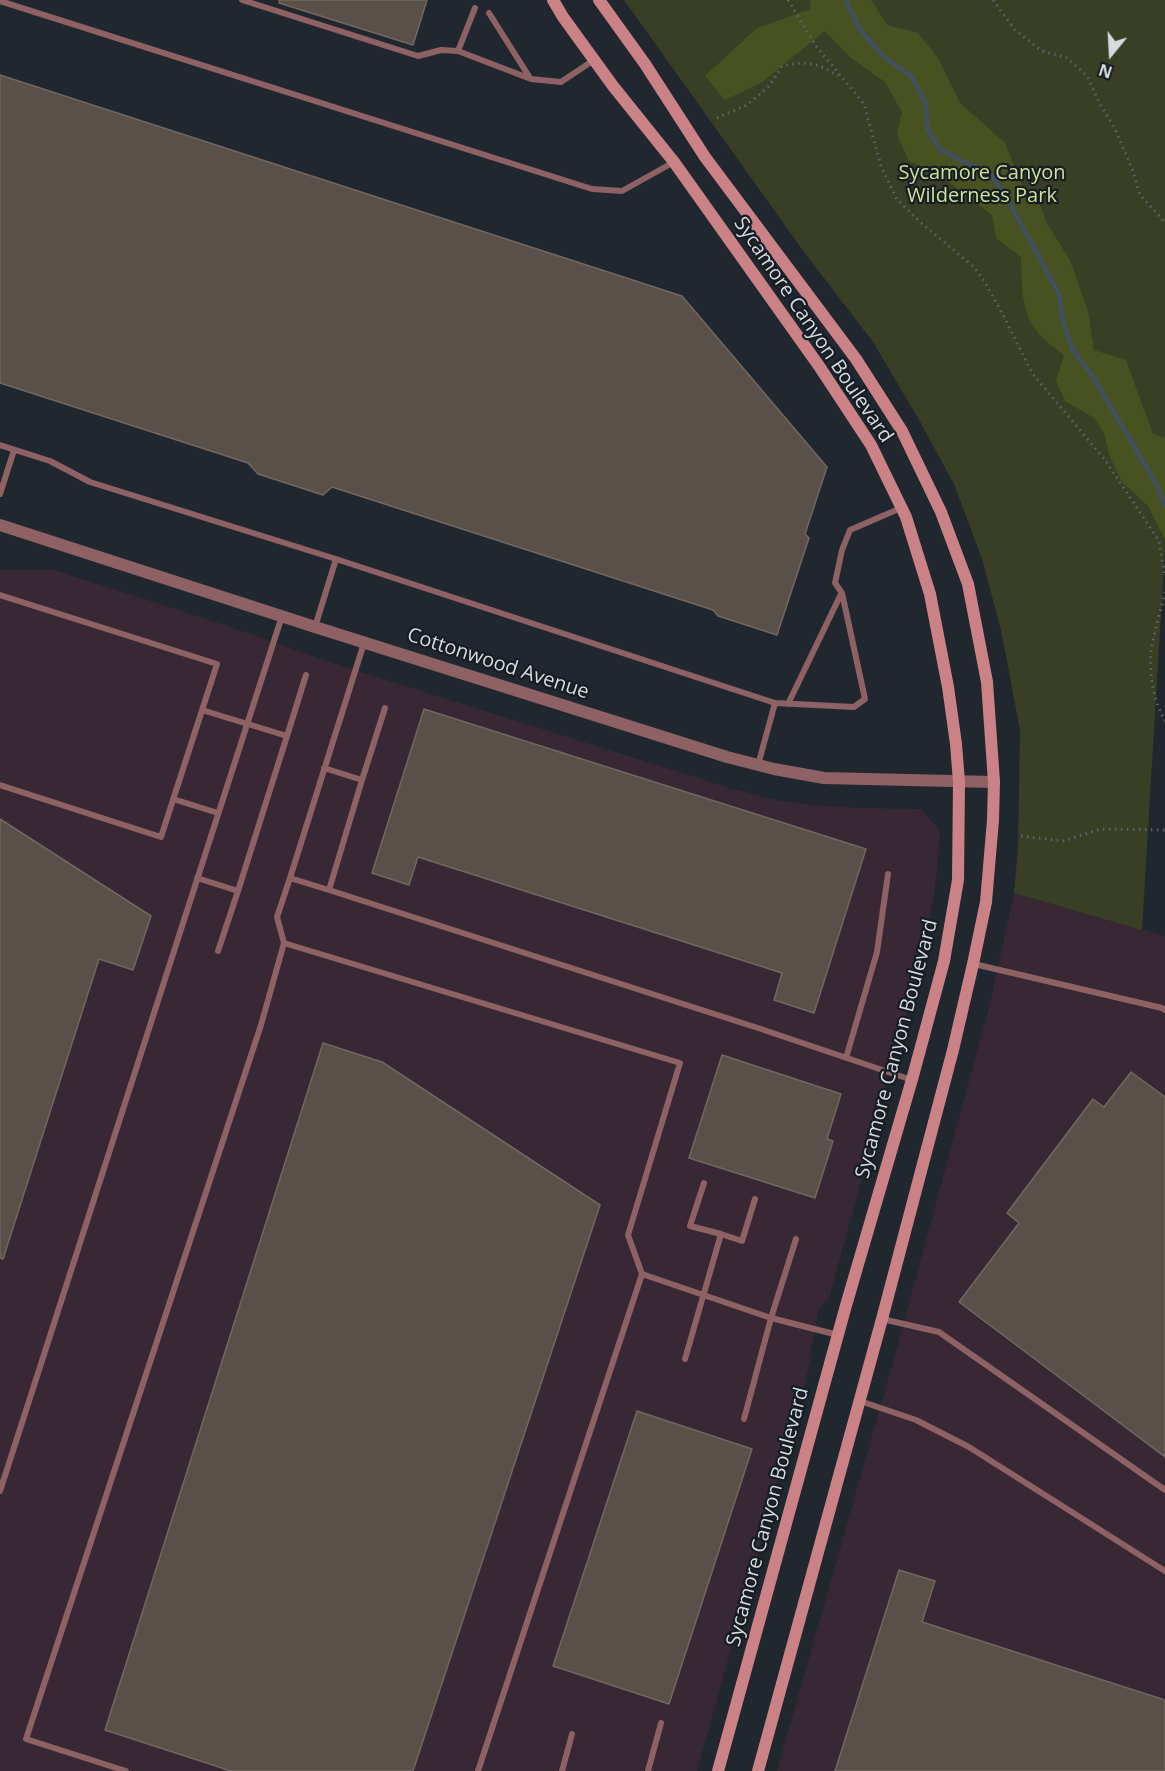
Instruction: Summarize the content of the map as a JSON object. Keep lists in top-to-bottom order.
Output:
{
  "streets": {
    "main road": ["Sycamore Canyon Boulevard"],
    "street": ["Cottonwood Avenue"]
  },
  "crossings": [
    ["Sycamore Canyon Boulevard", "Cottonwood Avenue"]
  ],
  "parks": ["Sycamore Canyon Wilderness Park"],
  "north": "bottom"
}
